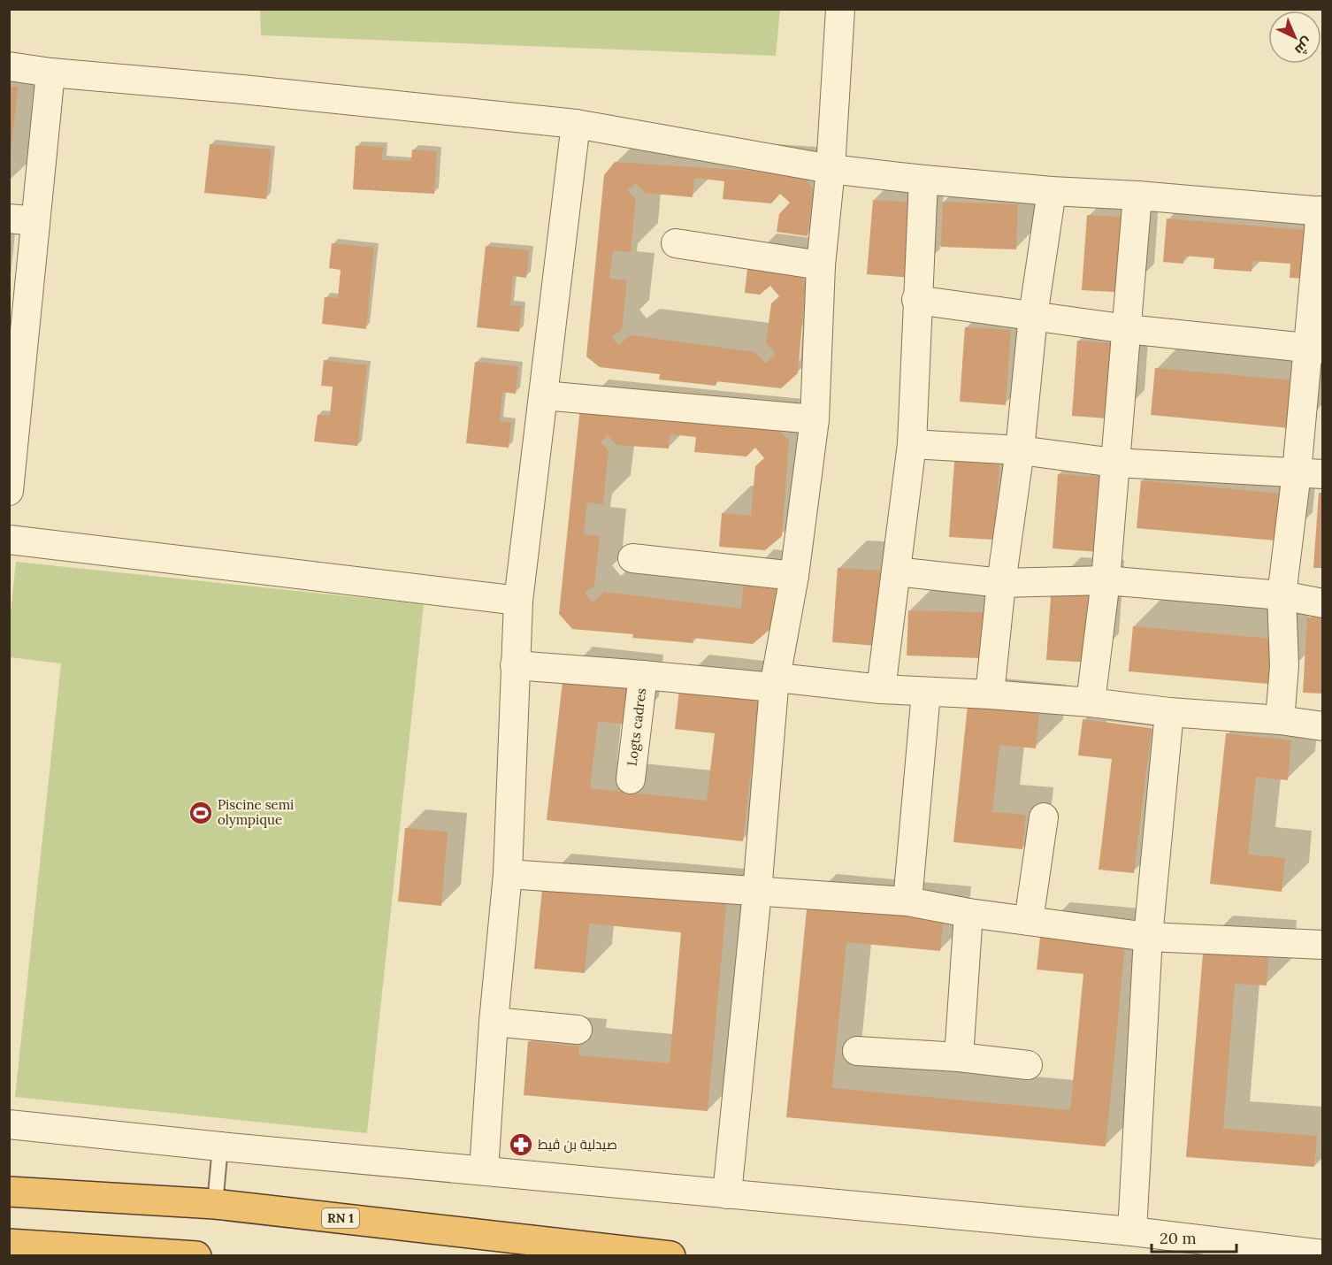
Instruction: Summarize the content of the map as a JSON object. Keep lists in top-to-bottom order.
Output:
{
  "streets": {
    "highway": ["RN 1"],
    "street": ["Logts cadres"]
  },
  "places": {
    "sports": ["Piscine semi olympique"],
    "pharmacy": ["صيدلية بن ڤيط"]
  },
  "scale_bar": "20 m",
  "north": "bottom right"
}
